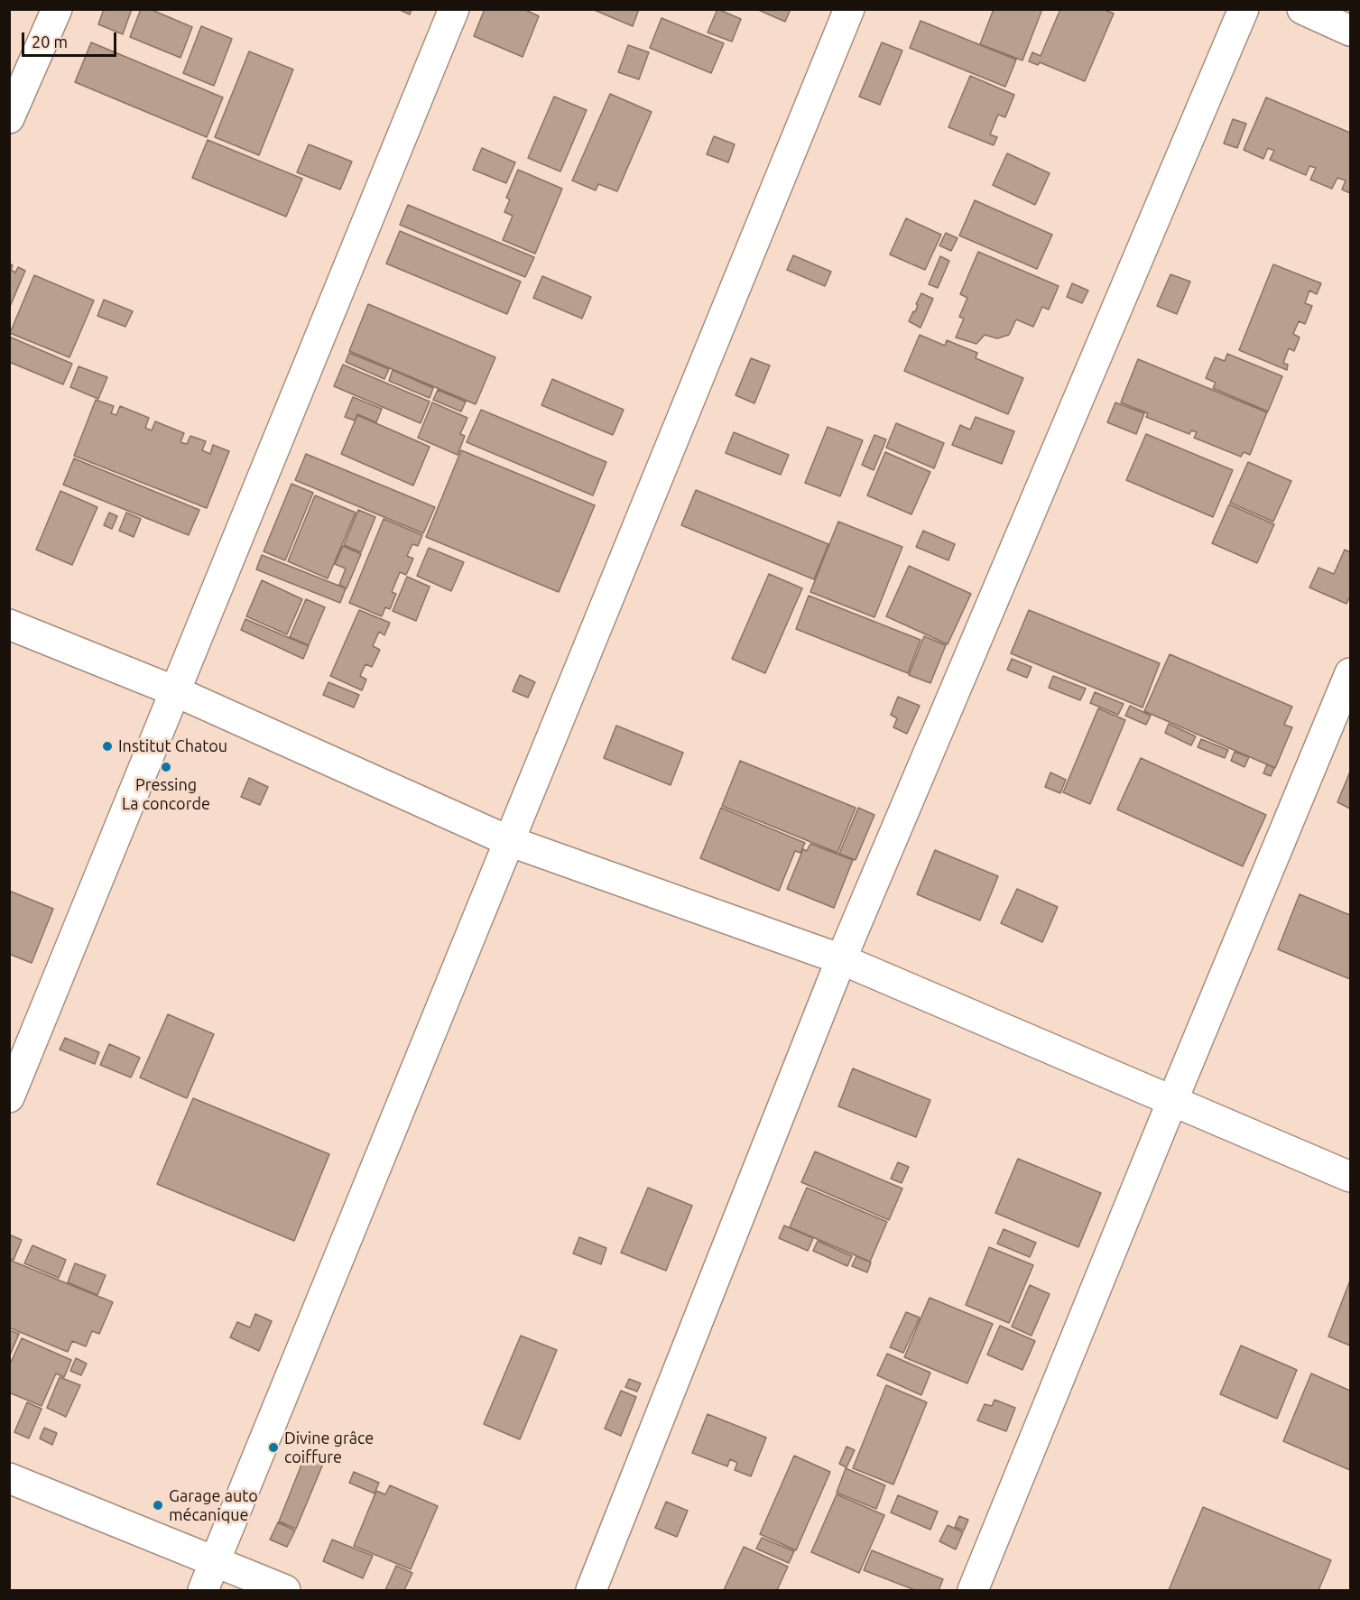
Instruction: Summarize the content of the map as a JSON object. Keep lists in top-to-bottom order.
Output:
{
  "places": [
    "Institut Chatou",
    "Pressing La concorde",
    "Divine grâce coiffure",
    "Garage auto mécanique"
  ],
  "scale_bar": "20 m"
}
